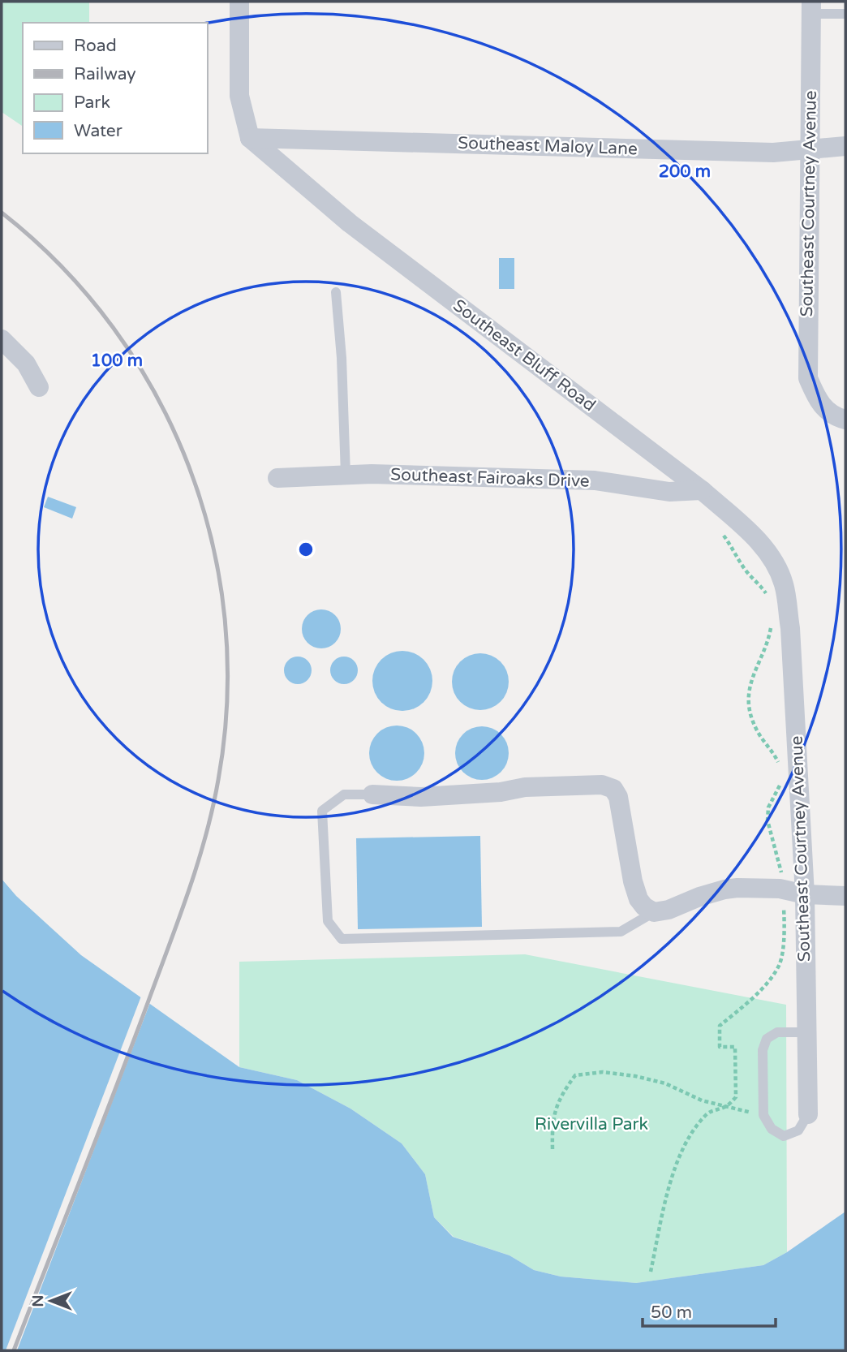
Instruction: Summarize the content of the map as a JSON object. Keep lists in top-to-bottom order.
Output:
{
  "streets": {
    "street": [
      "Southeast Maloy Lane",
      "Southeast Courtney Avenue",
      "Southeast Bluff Road",
      "Southeast Fairoaks Drive"
    ]
  },
  "crossings": [
    ["Southeast Maloy Lane", "Southeast Courtney Avenue"],
    ["Southeast Maloy Lane", "Southeast Bluff Road"],
    ["Southeast Courtney Avenue", "Southeast Bluff Road"],
    ["Southeast Bluff Road", "Southeast Fairoaks Drive"]
  ],
  "parks": ["Rivervilla Park"],
  "legend": [
    "Road",
    "Railway",
    "Park",
    "Water"
  ],
  "scale_bar": "50 m",
  "north": "left",
  "rings": ["200 m", "100 m"]
}
